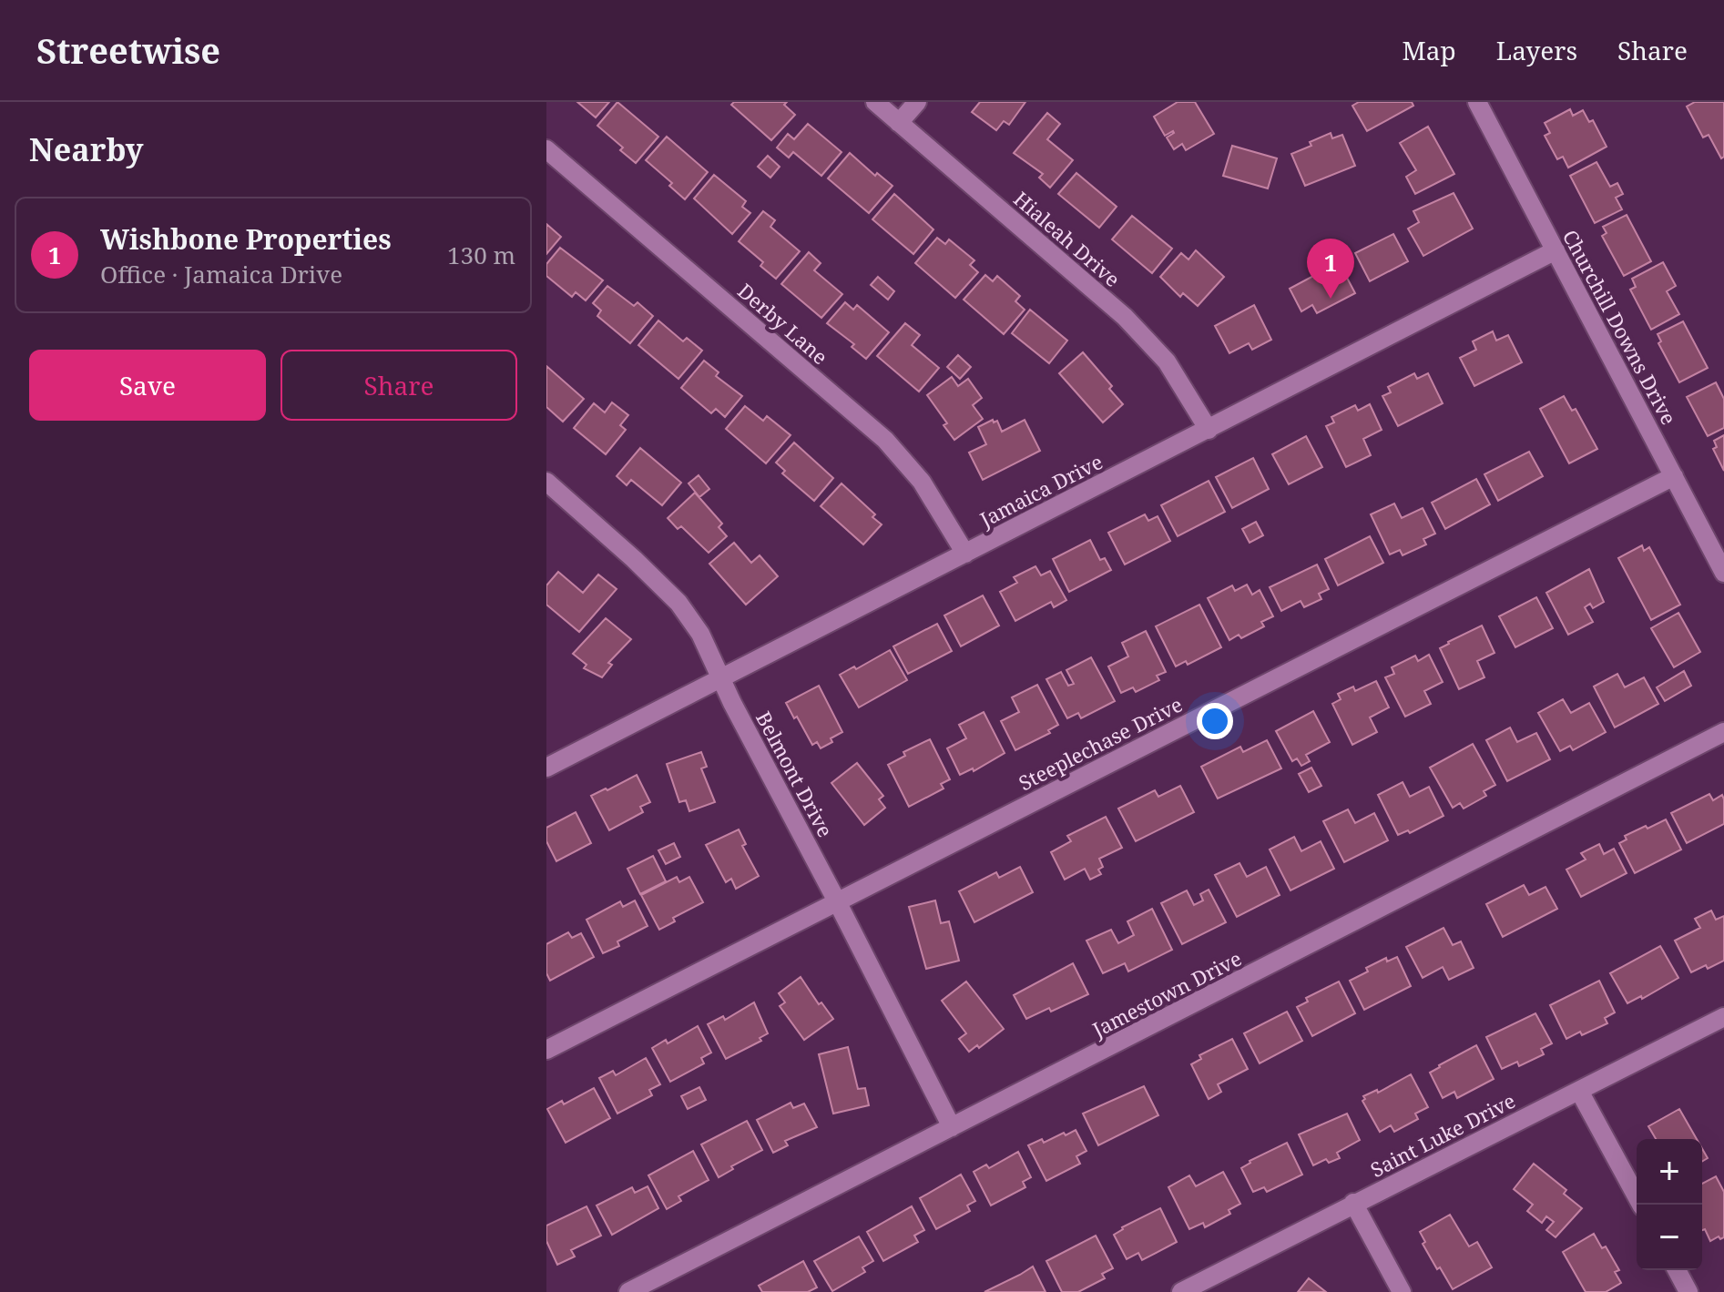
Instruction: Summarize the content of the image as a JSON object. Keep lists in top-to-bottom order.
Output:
{
  "streets": {
    "street": [
      "Hialeah Drive",
      "Derby Lane",
      "Churchill Downs Drive",
      "Jamaica Drive",
      "Steeplechase Drive",
      "Belmont Drive",
      "Jamestown Drive",
      "Saint Luke Drive"
    ]
  },
  "crossings": [
    ["Hialeah Drive", "Jamaica Drive"],
    ["Derby Lane", "Jamaica Drive"],
    ["Churchill Downs Drive", "Jamaica Drive"],
    ["Churchill Downs Drive", "Steeplechase Drive"],
    ["Jamaica Drive", "Belmont Drive"],
    ["Steeplechase Drive", "Belmont Drive"],
    ["Belmont Drive", "Jamestown Drive"]
  ],
  "page": {
    "header": "Streetwise",
    "nav": ["Map", "Layers", "Share"],
    "heading": "Nearby",
    "list": [
      {
        "mark": "1",
        "name": "Wishbone Properties",
        "note": "Office · Jamaica Drive",
        "value": "130 m"
      }
    ],
    "pins": "1",
    "buttons": ["Save", "Share"],
    "map_buttons": ["+", "−"]
  }
}
